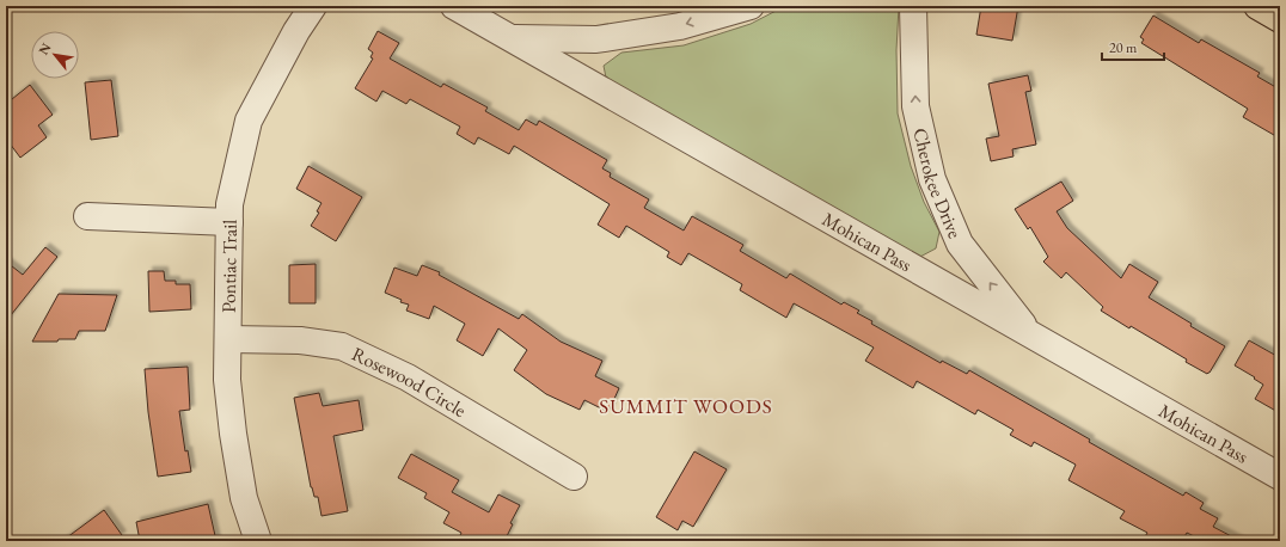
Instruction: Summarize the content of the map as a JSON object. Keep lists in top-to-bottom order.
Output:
{
  "streets": {
    "street": [
      "Cherokee Drive",
      "Mohican Pass",
      "Pontiac Trail",
      "Rosewood Circle"
    ]
  },
  "crossings": [
    ["Cherokee Drive", "Mohican Pass"],
    ["Pontiac Trail", "Rosewood Circle"]
  ],
  "one_way": ["Cherokee Drive"],
  "districts": ["SUMMIT WOODS"],
  "scale_bar": "20 m",
  "north": "top left"
}
